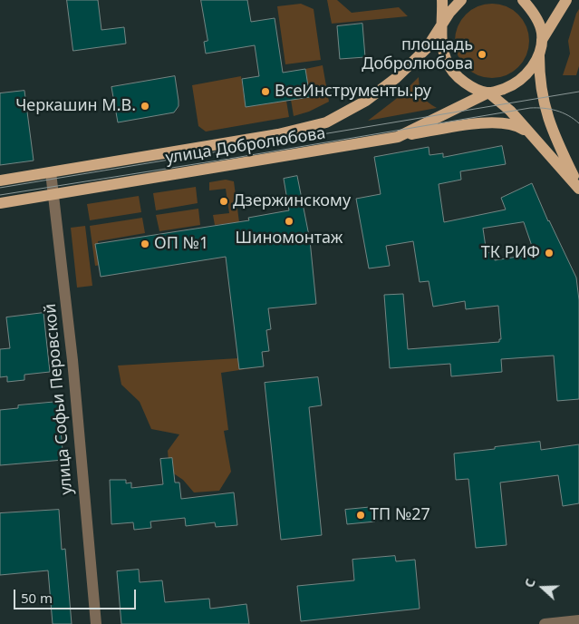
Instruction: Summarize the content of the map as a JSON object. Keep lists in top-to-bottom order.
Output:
{
  "streets": {
    "main road": ["улица Добролюбова"],
    "street": ["улица Софьи Перовской"]
  },
  "crossings": [
    ["улица Добролюбова", "улица Софьи Перовской"]
  ],
  "places": [
    "площадь Добролюбова",
    "ВсеИнструменты.ру",
    "Черкашин М.В.",
    "Дзержинскому",
    "Шиномонтаж",
    "ОП №1",
    "ТК РИФ",
    "ТП №27"
  ],
  "scale_bar": "50 m",
  "north": "left"
}
